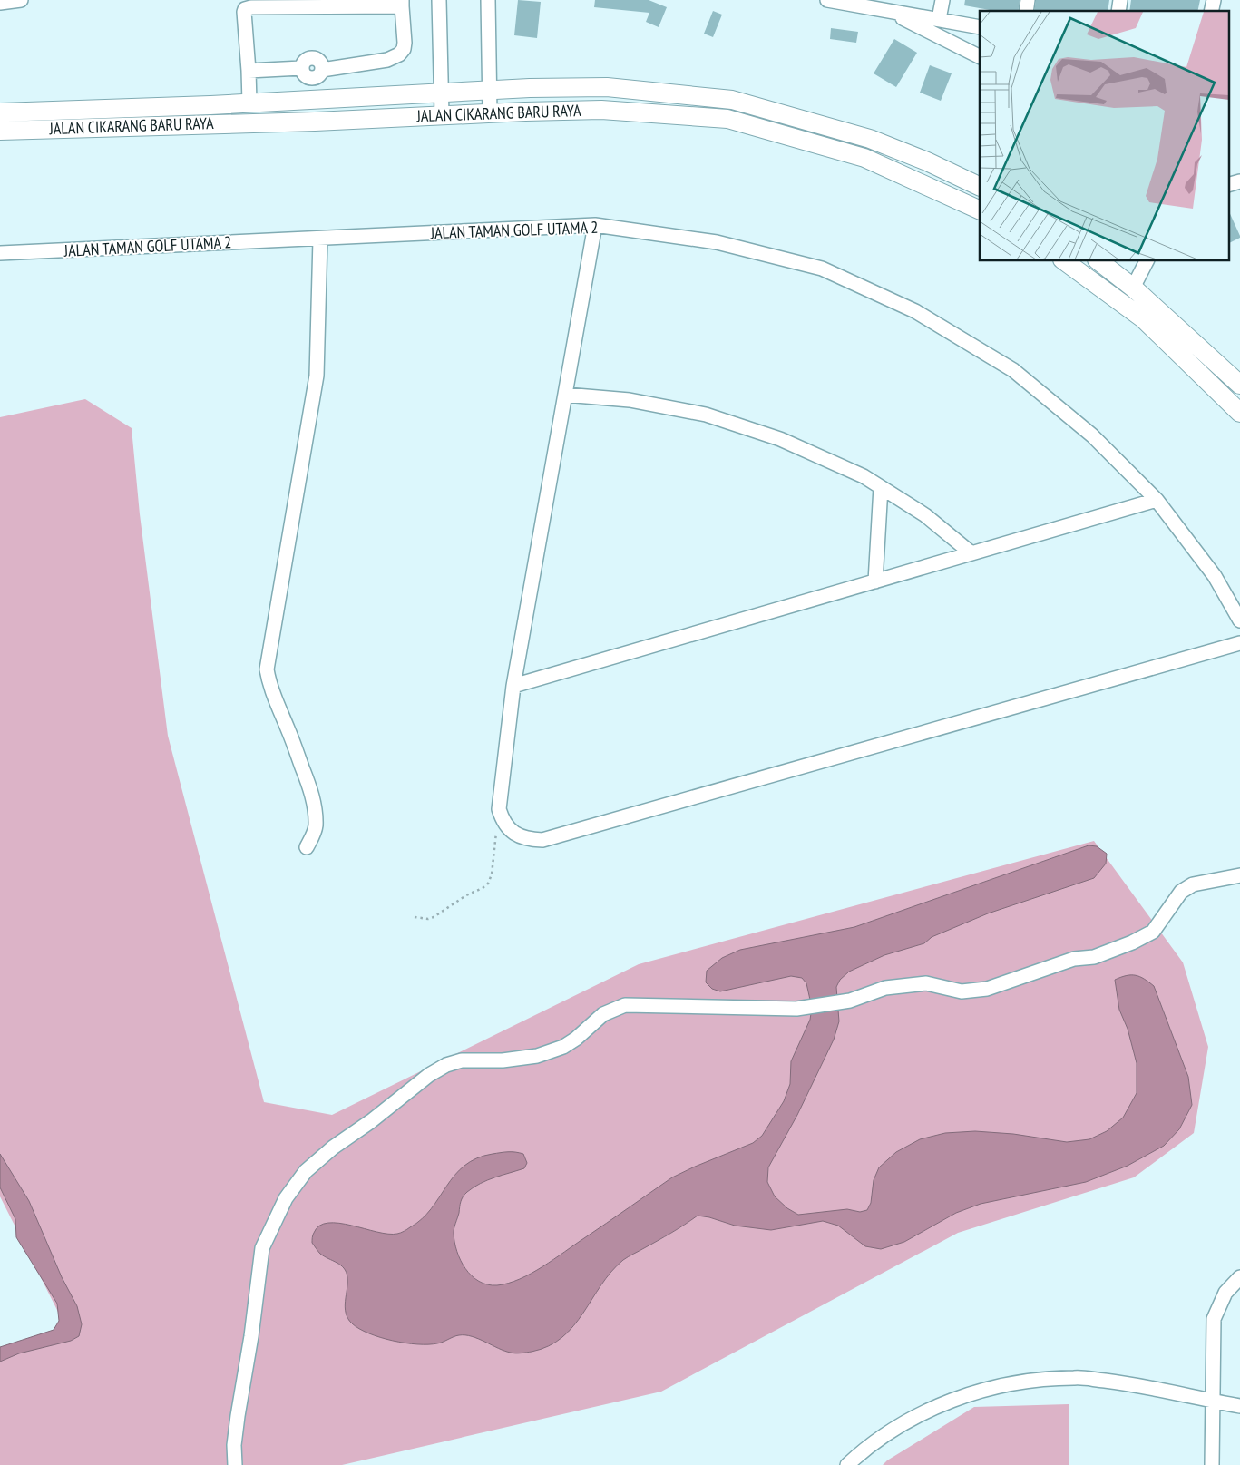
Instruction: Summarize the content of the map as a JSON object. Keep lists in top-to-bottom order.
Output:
{
  "streets": {
    "main road": ["JALAN CIKARANG BARU RAYA"],
    "street": ["JALAN TAMAN GOLF UTAMA 2"]
  }
}
